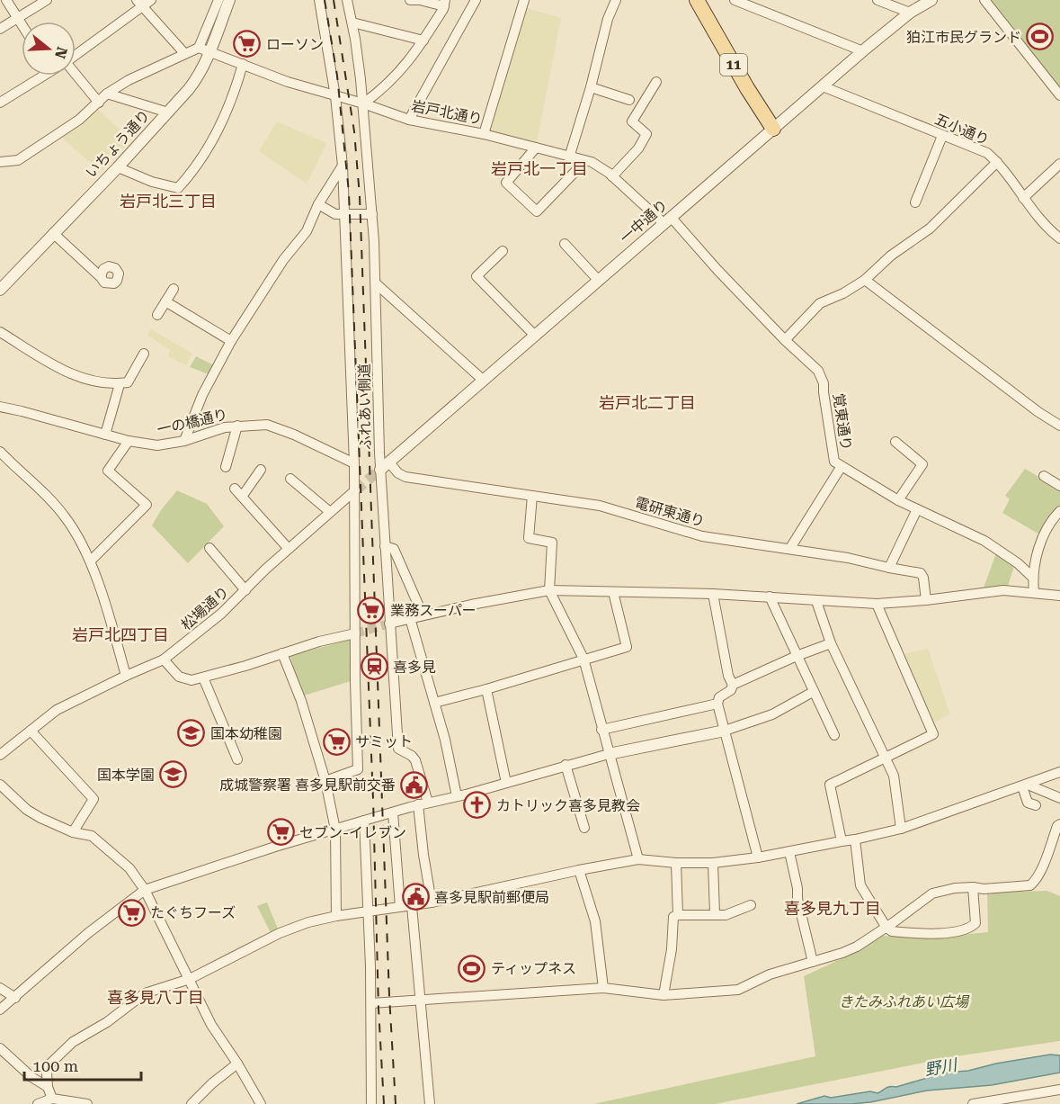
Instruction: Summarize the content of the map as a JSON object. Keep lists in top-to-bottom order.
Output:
{
  "streets": {
    "main road": ["11"],
    "street": [
      "岩戸北通り",
      "五小通り",
      "いちょう通り",
      "一中通り",
      "ふれあい側道",
      "一の橋通り",
      "覚東通り",
      "電研東通り",
      "松場通り"
    ]
  },
  "crossings": [
    ["11", "一中通り"],
    ["岩戸北通り", "いちょう通り"],
    ["岩戸北通り", "一中通り"],
    ["岩戸北通り", "ふれあい側道"],
    ["岩戸北通り", "覚東通り"],
    ["五小通り", "一中通り"],
    ["一中通り", "ふれあい側道"],
    ["一中通り", "覚東通り"],
    ["一中通り", "電研東通り"],
    ["ふれあい側道", "一の橋通り"],
    ["ふれあい側道", "電研東通り"],
    ["ふれあい側道", "松場通り"]
  ],
  "districts": [
    "岩戸北一丁目",
    "岩戸北三丁目",
    "岩戸北二丁目",
    "岩戸北四丁目",
    "喜多見九丁目",
    "喜多見八丁目"
  ],
  "water": ["野川"],
  "parks": ["きたみふれあい広場"],
  "places": {
    "sports": ["狛江市民グランド", "ティップネス"],
    "supermarket": [
      "ローソン",
      "業務スーパー",
      "サミット",
      "セブン-イレブン",
      "たぐちフーズ"
    ],
    "station": ["喜多見"],
    "school or university": ["国本幼稚園", "国本学園"],
    "public building": ["成城警察署 喜多見駅前交番", "喜多見駅前郵便局"],
    "church": ["カトリック喜多見教会"]
  },
  "scale_bar": "100 m",
  "north": "right"
}
